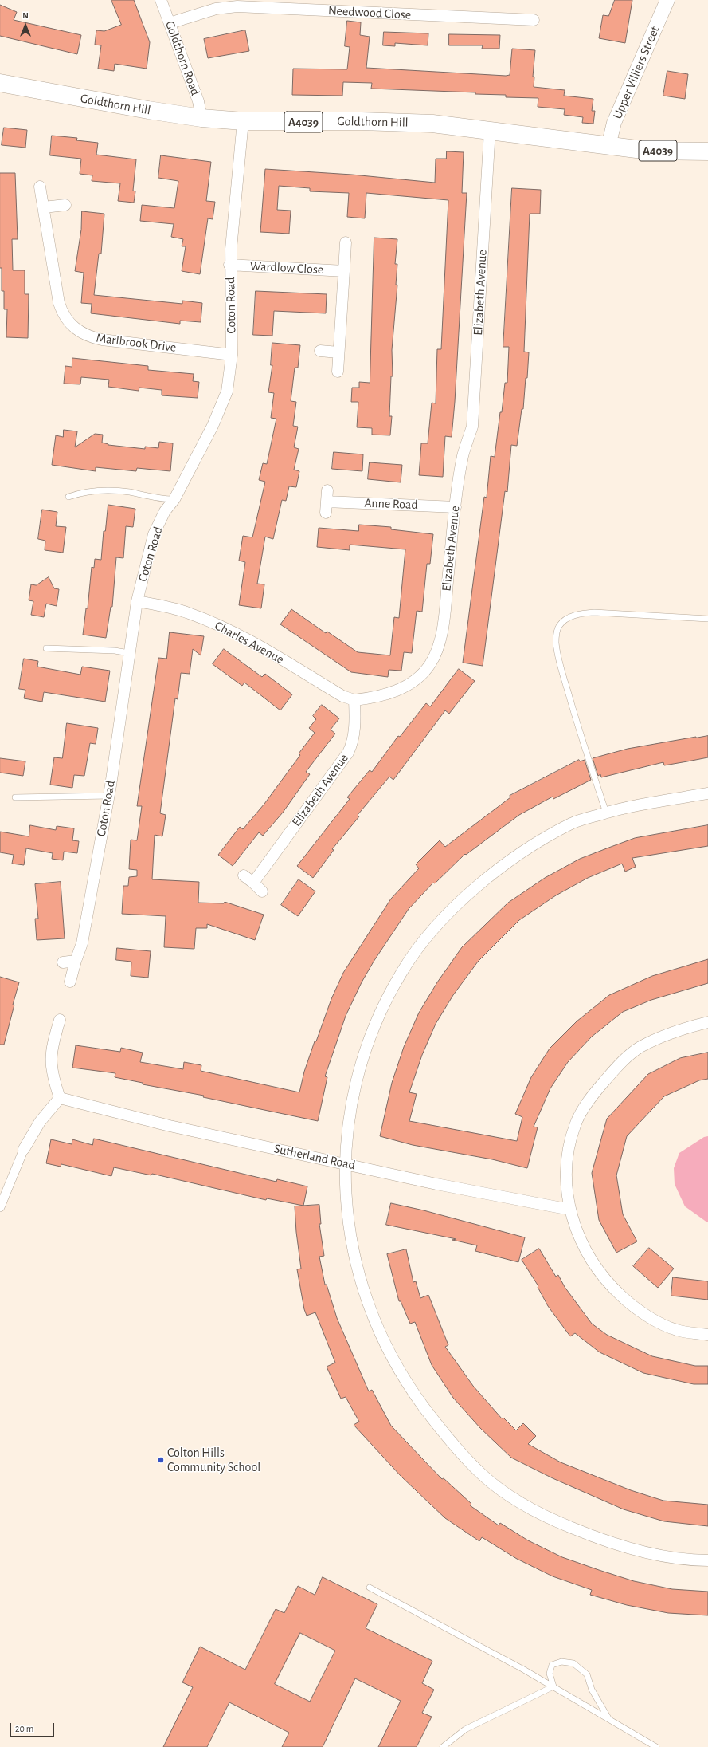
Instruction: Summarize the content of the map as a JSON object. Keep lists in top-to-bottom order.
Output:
{
  "streets": {
    "main road": ["Goldthorn Hill", "A4039"],
    "street": [
      "Needwood Close",
      "Goldthorn Road",
      "Upper Villiers Street",
      "Wardlow Close",
      "Elizabeth Avenue",
      "Coton Road",
      "Marlbrook Drive",
      "Anne Road",
      "Charles Avenue",
      "Sutherland Road"
    ]
  },
  "crossings": [
    ["Needwood Close", "Goldthorn Road"],
    ["Goldthorn Road", "Goldthorn Hill"],
    ["Upper Villiers Street", "Goldthorn Hill"],
    ["Goldthorn Hill", "Elizabeth Avenue"],
    ["Goldthorn Hill", "Coton Road"],
    ["Wardlow Close", "Coton Road"],
    ["Elizabeth Avenue", "Anne Road"],
    ["Elizabeth Avenue", "Charles Avenue"],
    ["Coton Road", "Marlbrook Drive"],
    ["Coton Road", "Charles Avenue"]
  ],
  "places": ["Colton Hills Community School"],
  "scale_bar": "20 m",
  "north": "top"
}
